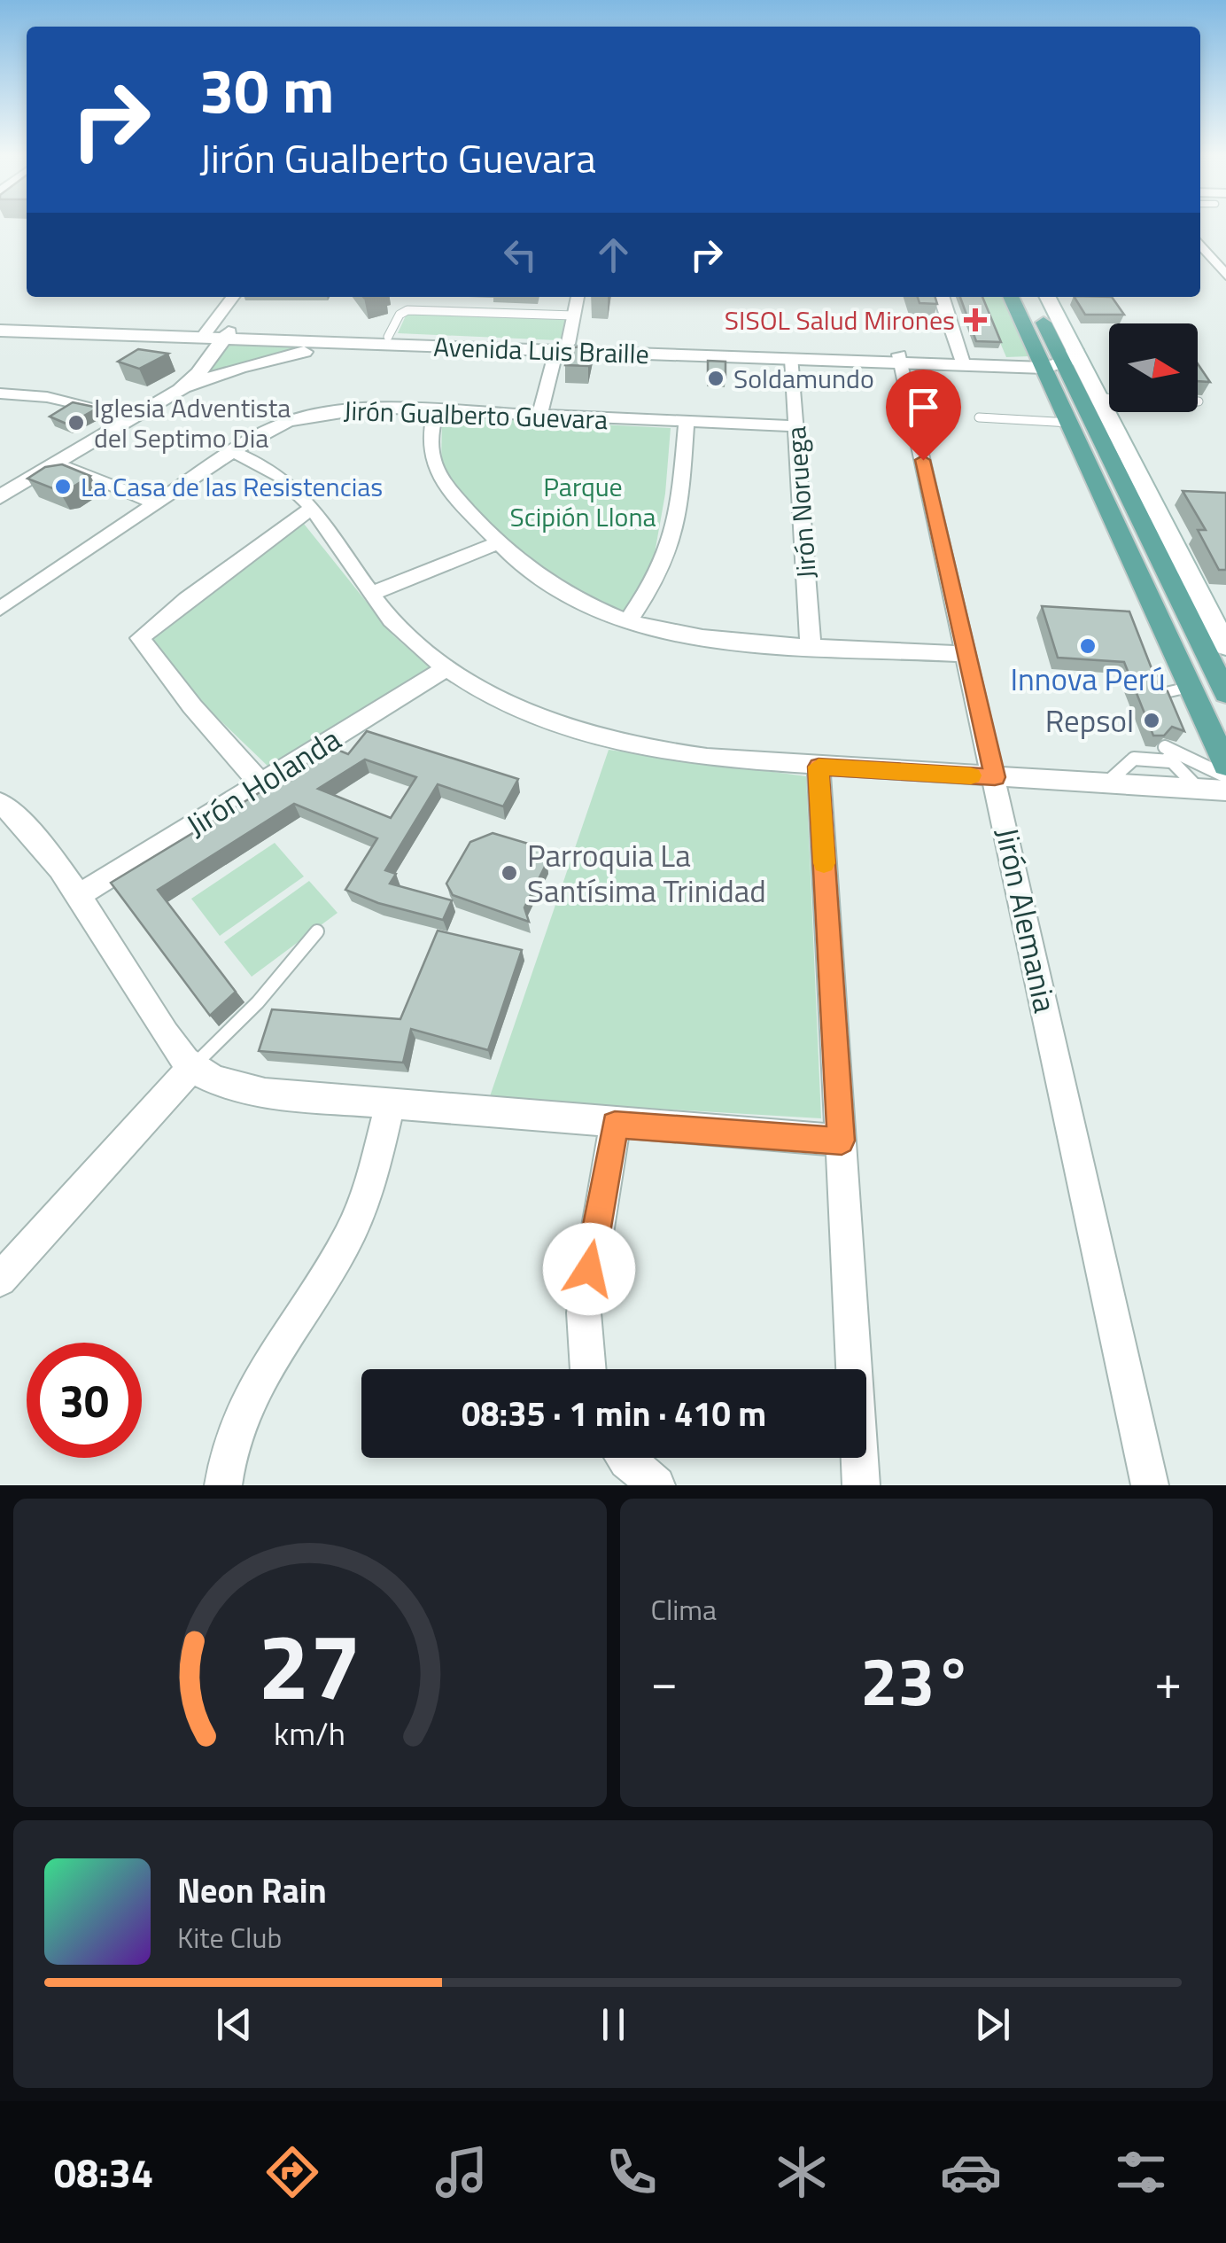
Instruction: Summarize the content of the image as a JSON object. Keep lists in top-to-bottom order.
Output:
{
  "streets": {
    "street": [
      "Avenida Luis Braille",
      "Jirón Gualberto Guevara",
      "Jirón Noruega",
      "Jirón Holanda",
      "Jirón Alemania"
    ]
  },
  "crossings": [
    ["Avenida Luis Braille", "Jirón Noruega"],
    ["Avenida Luis Braille", "Jirón Alemania"],
    ["Jirón Gualberto Guevara", "Jirón Noruega"]
  ],
  "parks": ["Parque Scipión Llona"],
  "places": {
    "health": ["SISOL Salud Mirones"],
    "other": [
      "Soldamundo",
      "Iglesia Adventista del Septimo Dia",
      "La Casa de las Resistencias",
      "Innova Perú",
      "Repsol",
      "Parroquia La Santísima Trinidad"
    ]
  },
  "north": "right",
  "page": {
    "turn": ["30 m", "Jirón Gualberto Guevara"],
    "limit": "30",
    "trip": "08:35 · 1 min · 410 m",
    "tile": "Clima",
    "heat": ["−", "23°", "+"],
    "song": ["Neon Rain", "Kite Club"],
    "tabs": "08:34",
    "gauge": ["27", "km/h"]
  }
}
